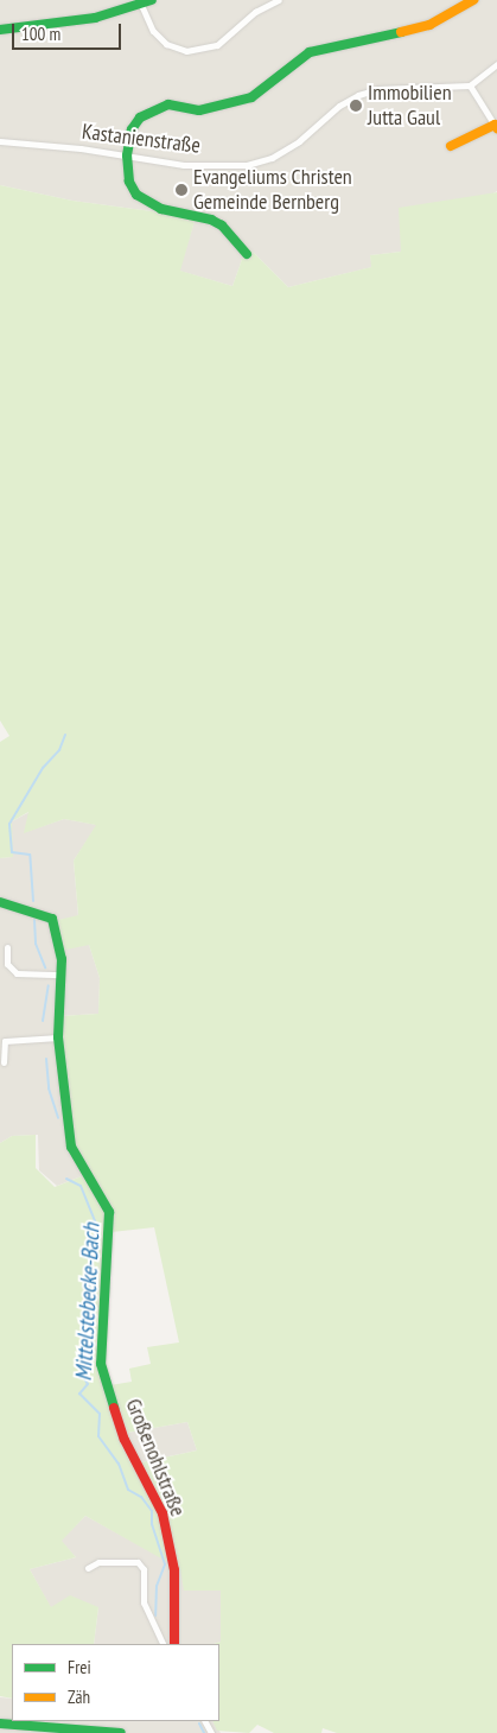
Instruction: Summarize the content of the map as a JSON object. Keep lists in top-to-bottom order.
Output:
{
  "streets": {
    "street": ["Kastanienstraße", "Großenohlstraße"]
  },
  "water": ["Mittelstebecke-Bach"],
  "places": ["Immobilien Jutta Gaul", "Evangeliums Christen Gemeinde Bernberg"],
  "legend": ["Frei", "Zäh"],
  "scale_bar": "100 m"
}
